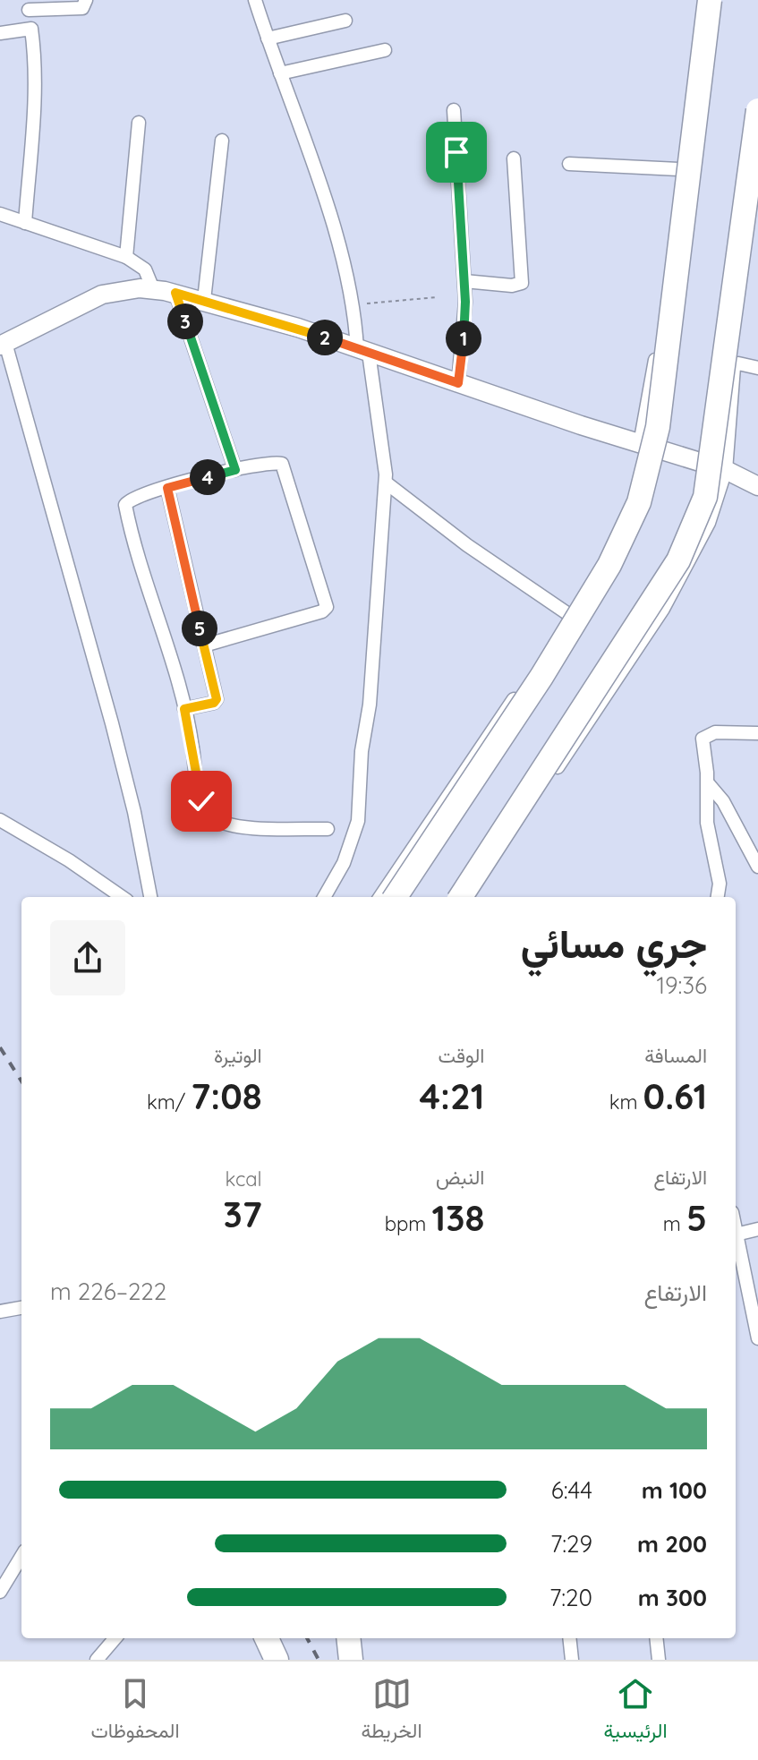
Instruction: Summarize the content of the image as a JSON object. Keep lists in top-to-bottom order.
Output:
{
  "page": {
    "pins": [
      "3",
      "2",
      "1",
      "4",
      "5"
    ],
    "heading": ["جري مسائي", "19:36"],
    "stats": [
      ["المسافة", "0.61 km"],
      ["الوقت", "4:21"],
      ["الوتيرة", "7:08 /km"],
      ["الارتفاع", "5 m"],
      ["النبض", "138 bpm"],
      ["kcal", "37"]
    ],
    "chart": ["الارتفاع", "222–226 m"],
    "list": [
      {
        "name": "100 m",
        "note": "6:44"
      },
      {
        "name": "200 m",
        "note": "7:29"
      },
      {
        "name": "300 m",
        "note": "7:20"
      }
    ],
    "tabs": ["الرئيسية", "الخريطة", "المحفوظات"]
  }
}
